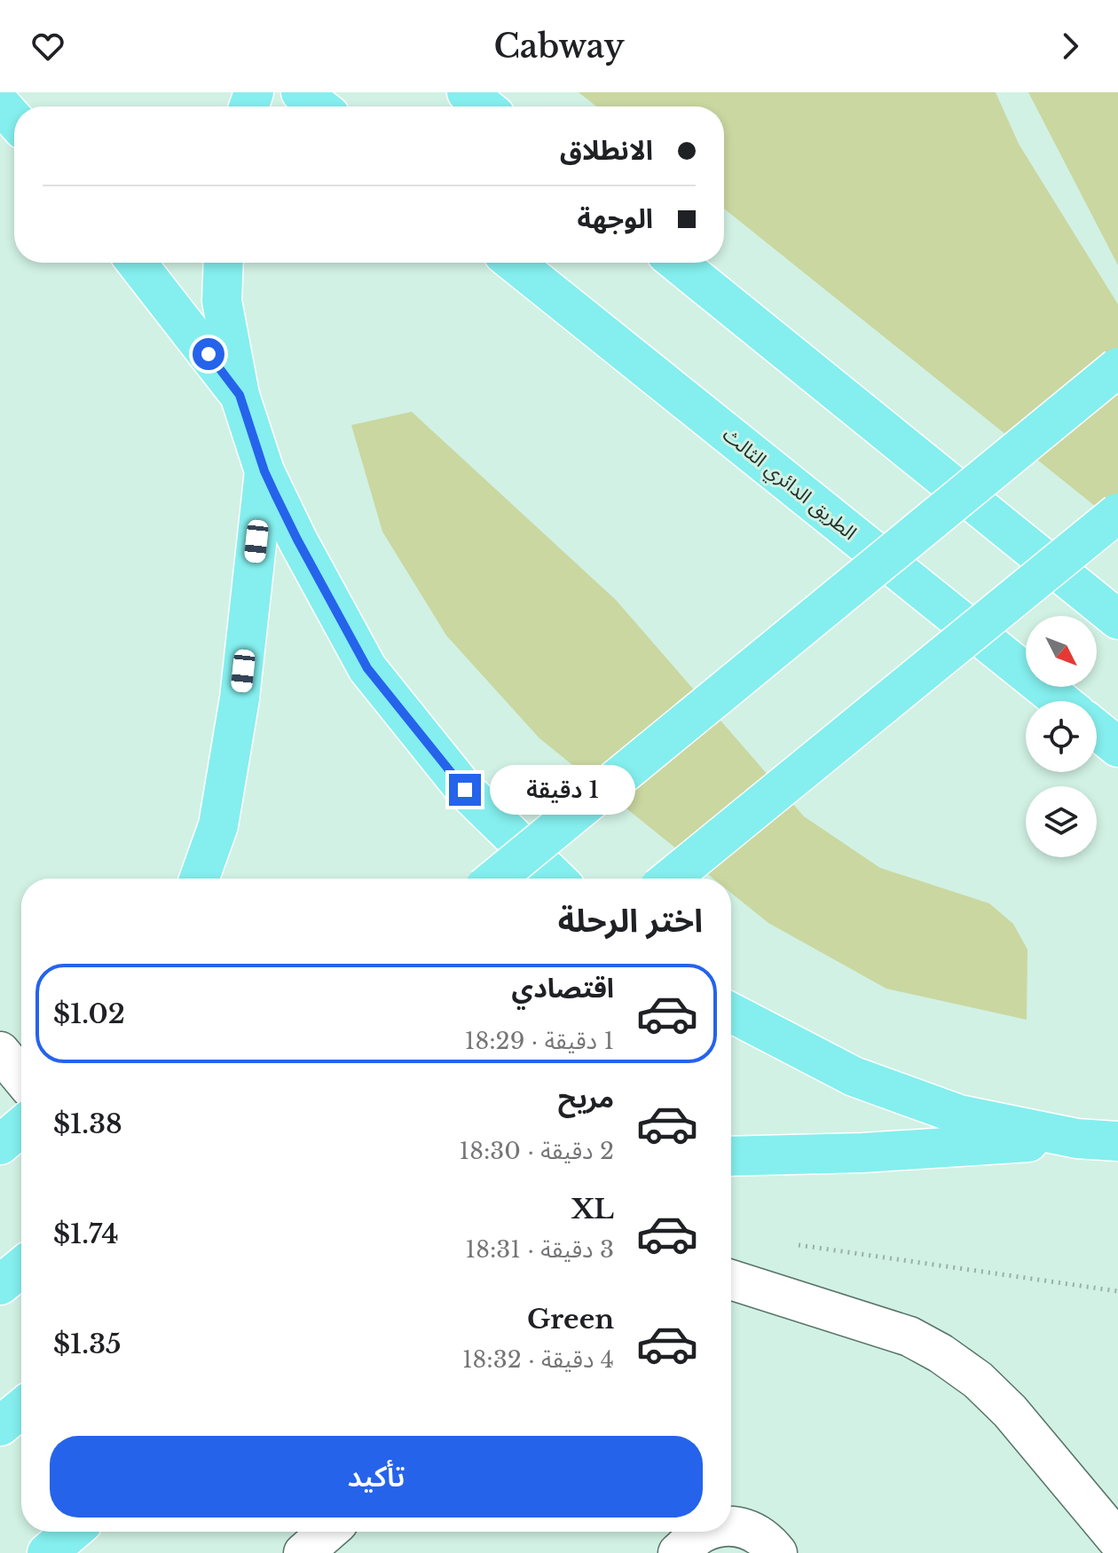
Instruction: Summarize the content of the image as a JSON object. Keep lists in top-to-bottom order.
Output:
{
  "streets": {
    "highway": ["الطريق الدائري الثالث"]
  },
  "north": "bottom right",
  "page": {
    "header": "Cabway",
    "banner": ["الانطلاق", "الوجهة"],
    "bubble": "1 دقيقة",
    "heading": "اختر الرحلة",
    "list": [
      {
        "name": "اقتصادي",
        "note": "1 دقيقة · 18:29",
        "value": "$1.02"
      },
      {
        "name": "مريح",
        "note": "2 دقيقة · 18:30",
        "value": "$1.38"
      },
      {
        "name": "XL",
        "note": "3 دقيقة · 18:31",
        "value": "$1.74"
      },
      {
        "name": "Green",
        "note": "4 دقيقة · 18:32",
        "value": "$1.35"
      }
    ],
    "buttons": "تأكيد"
  }
}
